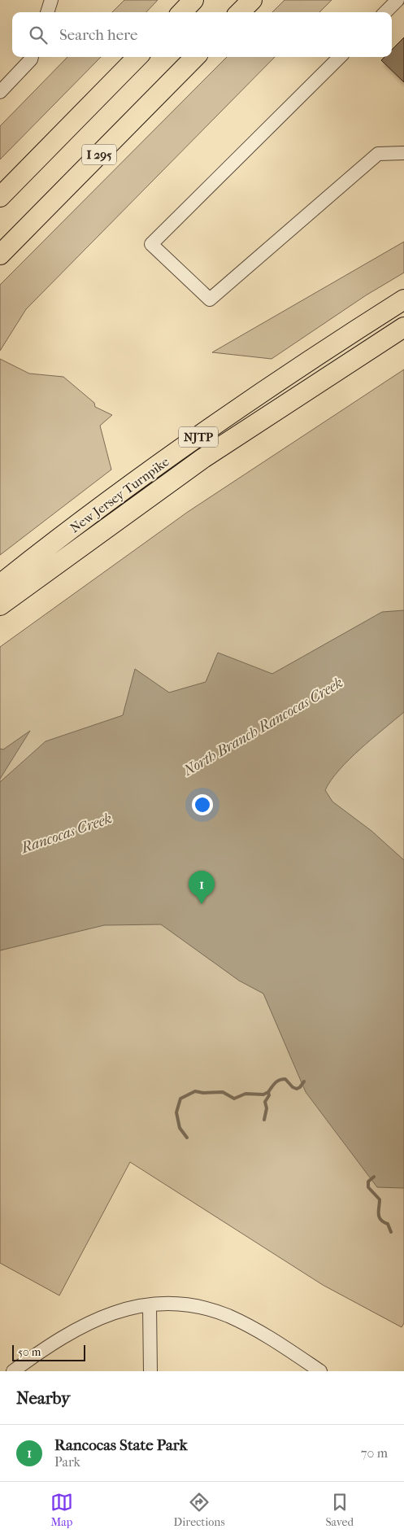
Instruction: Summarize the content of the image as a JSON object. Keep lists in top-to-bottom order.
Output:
{
  "streets": {
    "highway": ["I 295", "NJTP", "New Jersey Turnpike"]
  },
  "water": ["North Branch Rancocas Creek", "Rancocas Creek"],
  "scale_bar": "50 m",
  "page": {
    "search": "Search here",
    "pins": "1",
    "scale": "50 m",
    "heading": "Nearby",
    "list": [
      {
        "mark": "1",
        "name": "Rancocas State Park",
        "note": "Park",
        "value": "70 m"
      }
    ],
    "nav": ["Map", "Directions", "Saved"]
  }
}
